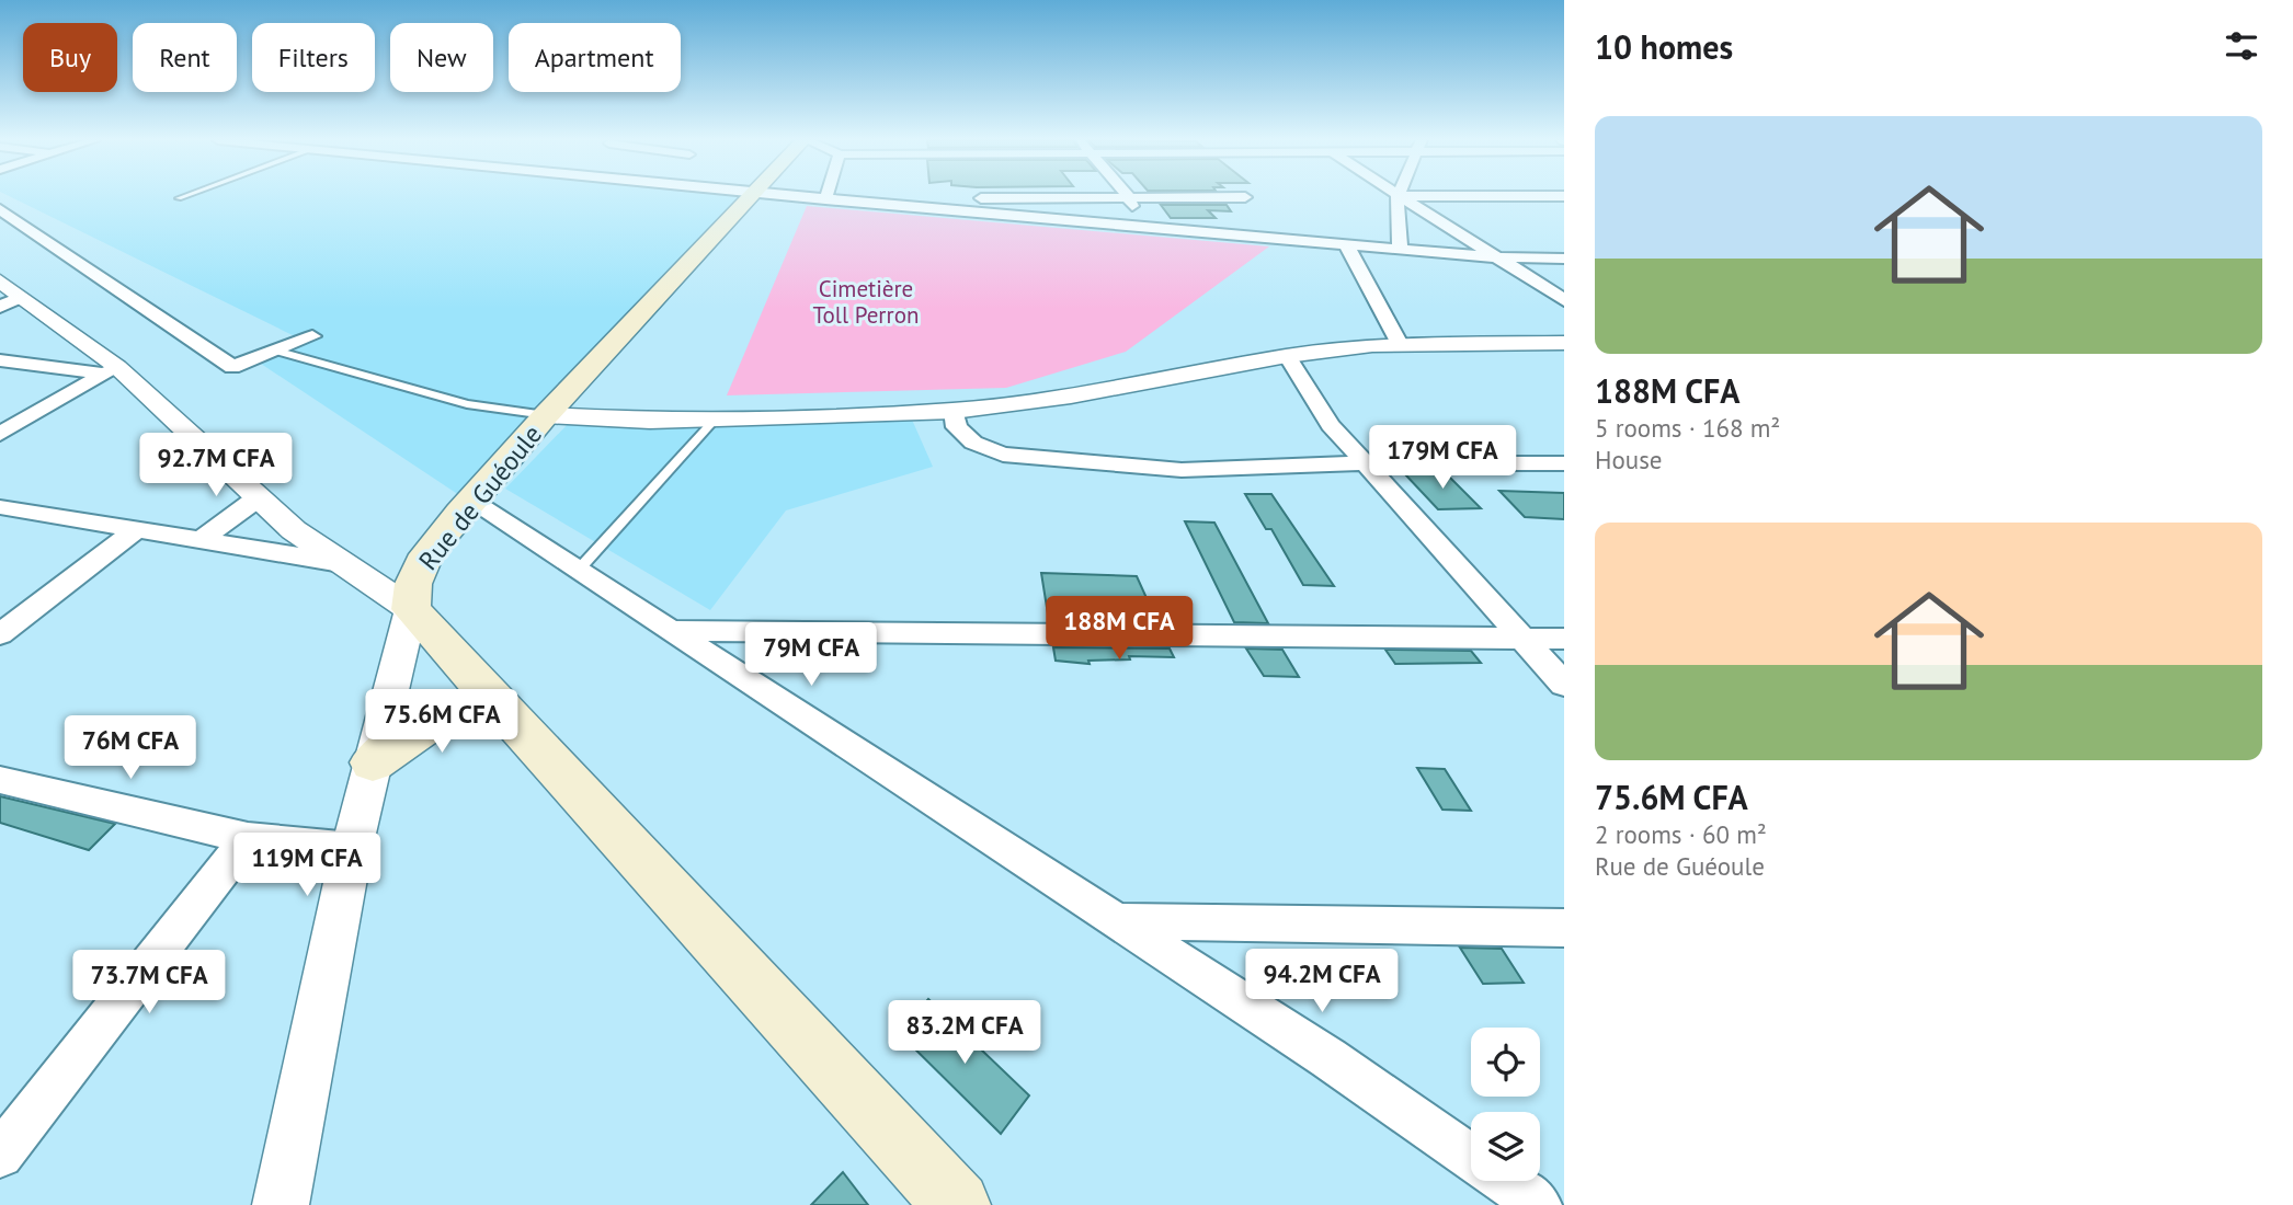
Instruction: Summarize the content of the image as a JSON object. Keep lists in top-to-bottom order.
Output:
{
  "streets": {
    "main road": ["Rue de Guéoule"]
  },
  "parks": ["Cimetière Toll Perron"],
  "page": {
    "heading": "10 homes",
    "chip": [
      "Buy",
      "Rent",
      "Filters",
      "New",
      "Apartment"
    ],
    "list": [
      {
        "name": "188M CFA",
        "note": "5 rooms · 168 m² · House"
      },
      {
        "name": "75.6M CFA",
        "note": "2 rooms · 60 m² · Rue de Guéoule"
      }
    ],
    "price": [
      "179M CFA",
      "92.7M CFA",
      "188M CFA",
      "79M CFA",
      "75.6M CFA",
      "76M CFA",
      "119M CFA",
      "94.2M CFA",
      "73.7M CFA",
      "83.2M CFA"
    ]
  }
}
